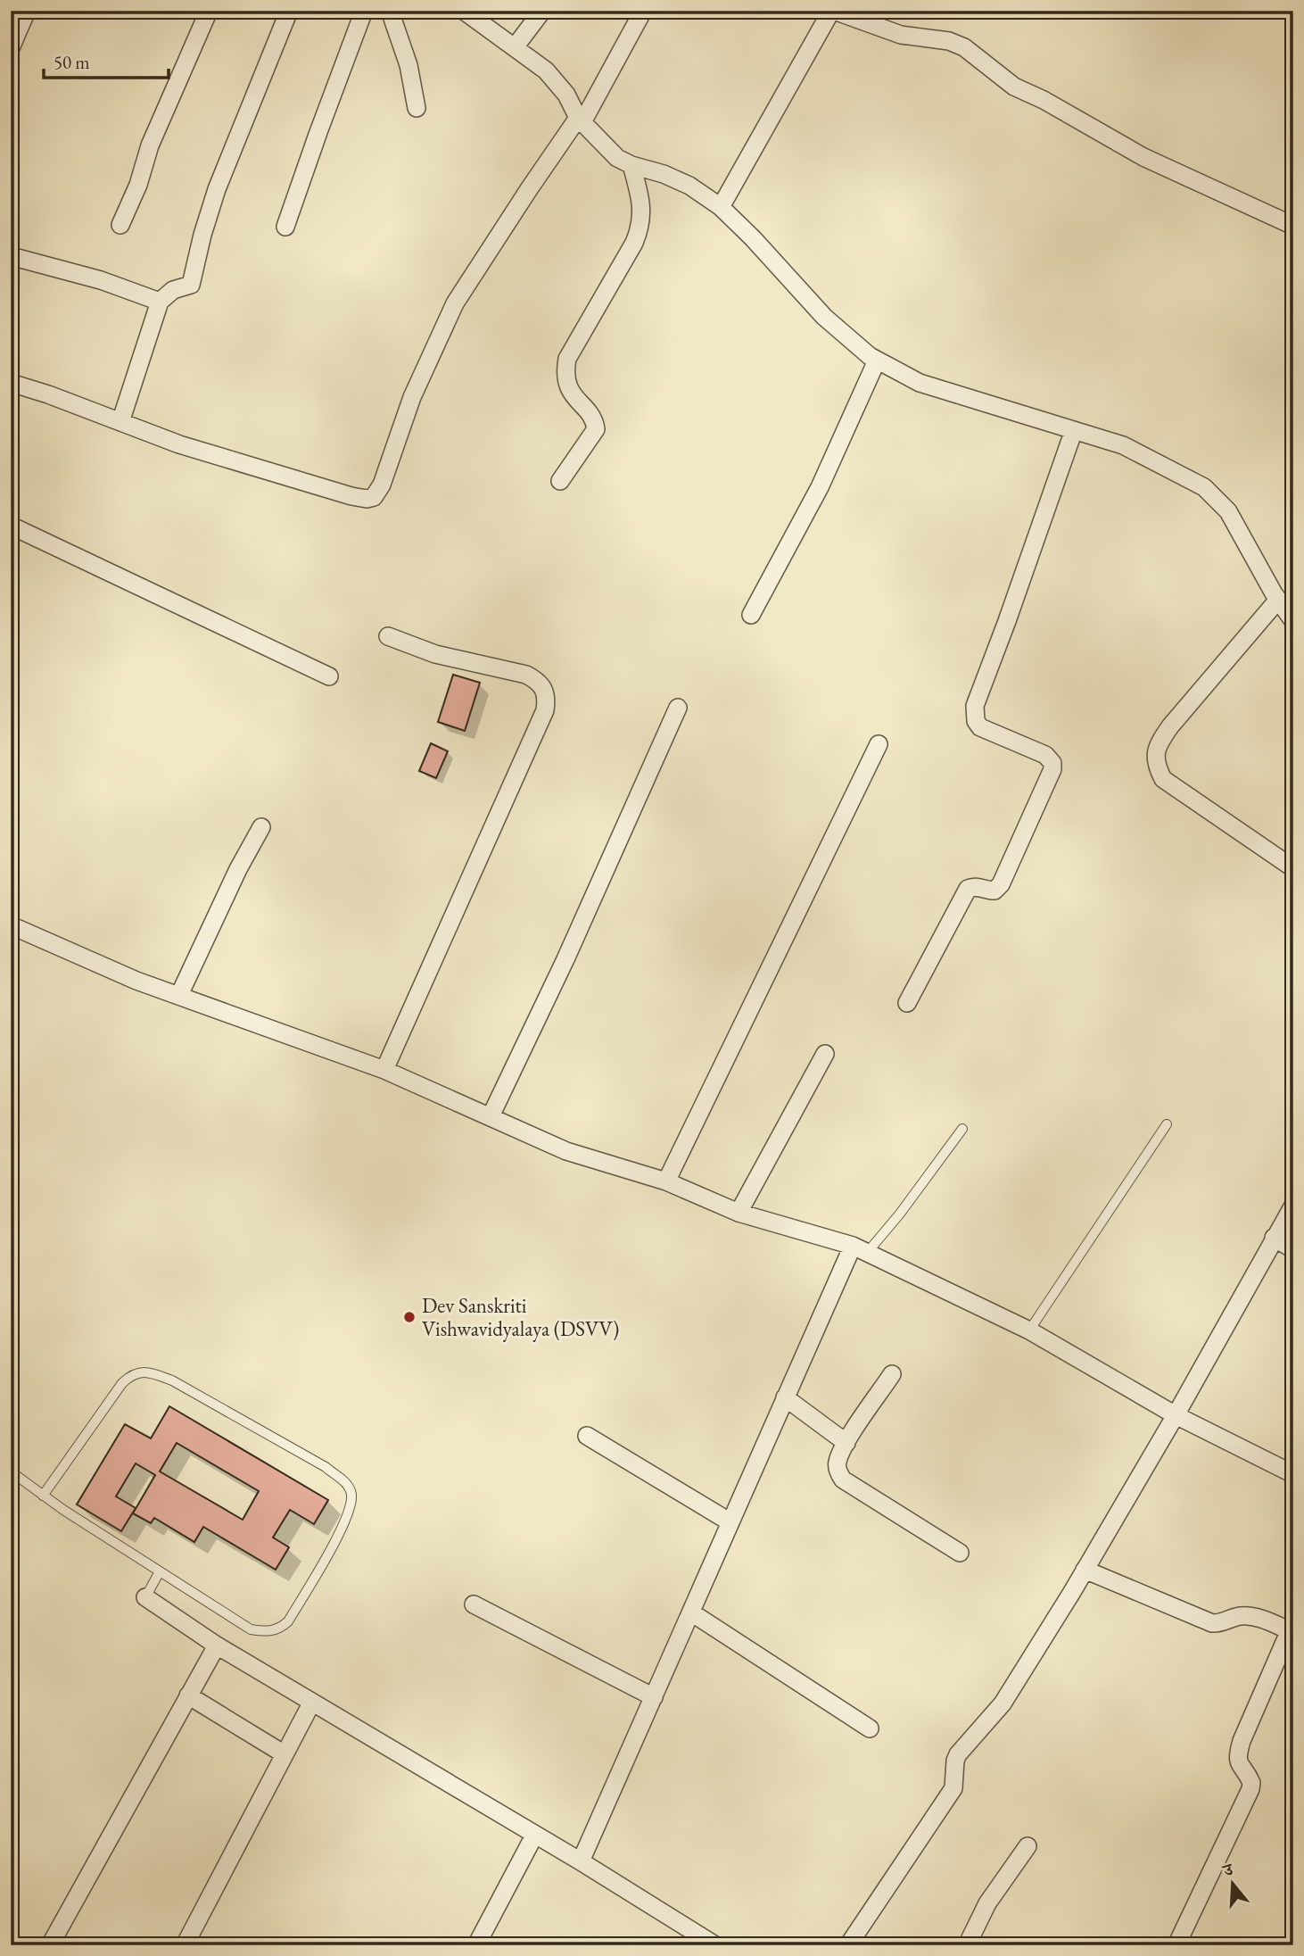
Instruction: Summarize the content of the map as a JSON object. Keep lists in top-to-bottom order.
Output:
{
  "places": ["Dev Sanskriti Vishwavidyalaya (DSVV)"],
  "scale_bar": "50 m",
  "north": "top"
}
